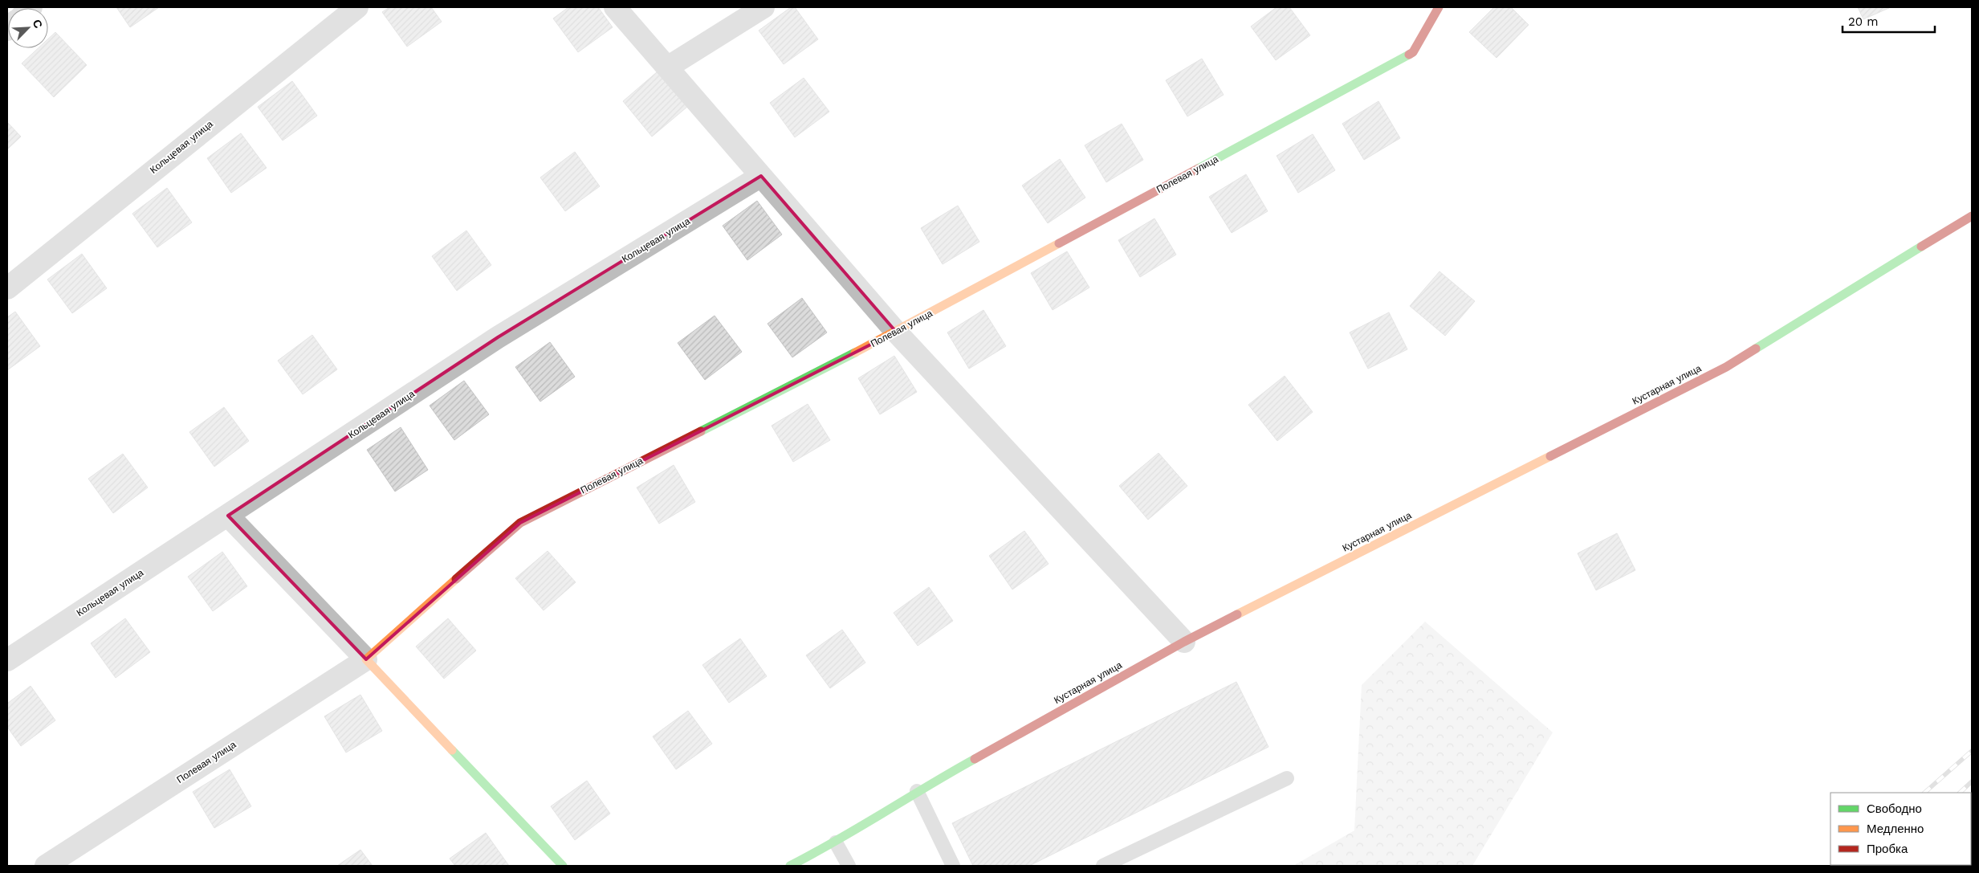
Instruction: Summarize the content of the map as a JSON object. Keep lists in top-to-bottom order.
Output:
{
  "streets": {
    "street": ["Кольцевая улица", "Полевая улица", "Кустарная улица"]
  },
  "legend": ["Свободно", "Медленно", "Пробка"],
  "scale_bar": "20 m",
  "north": "top right"
}
